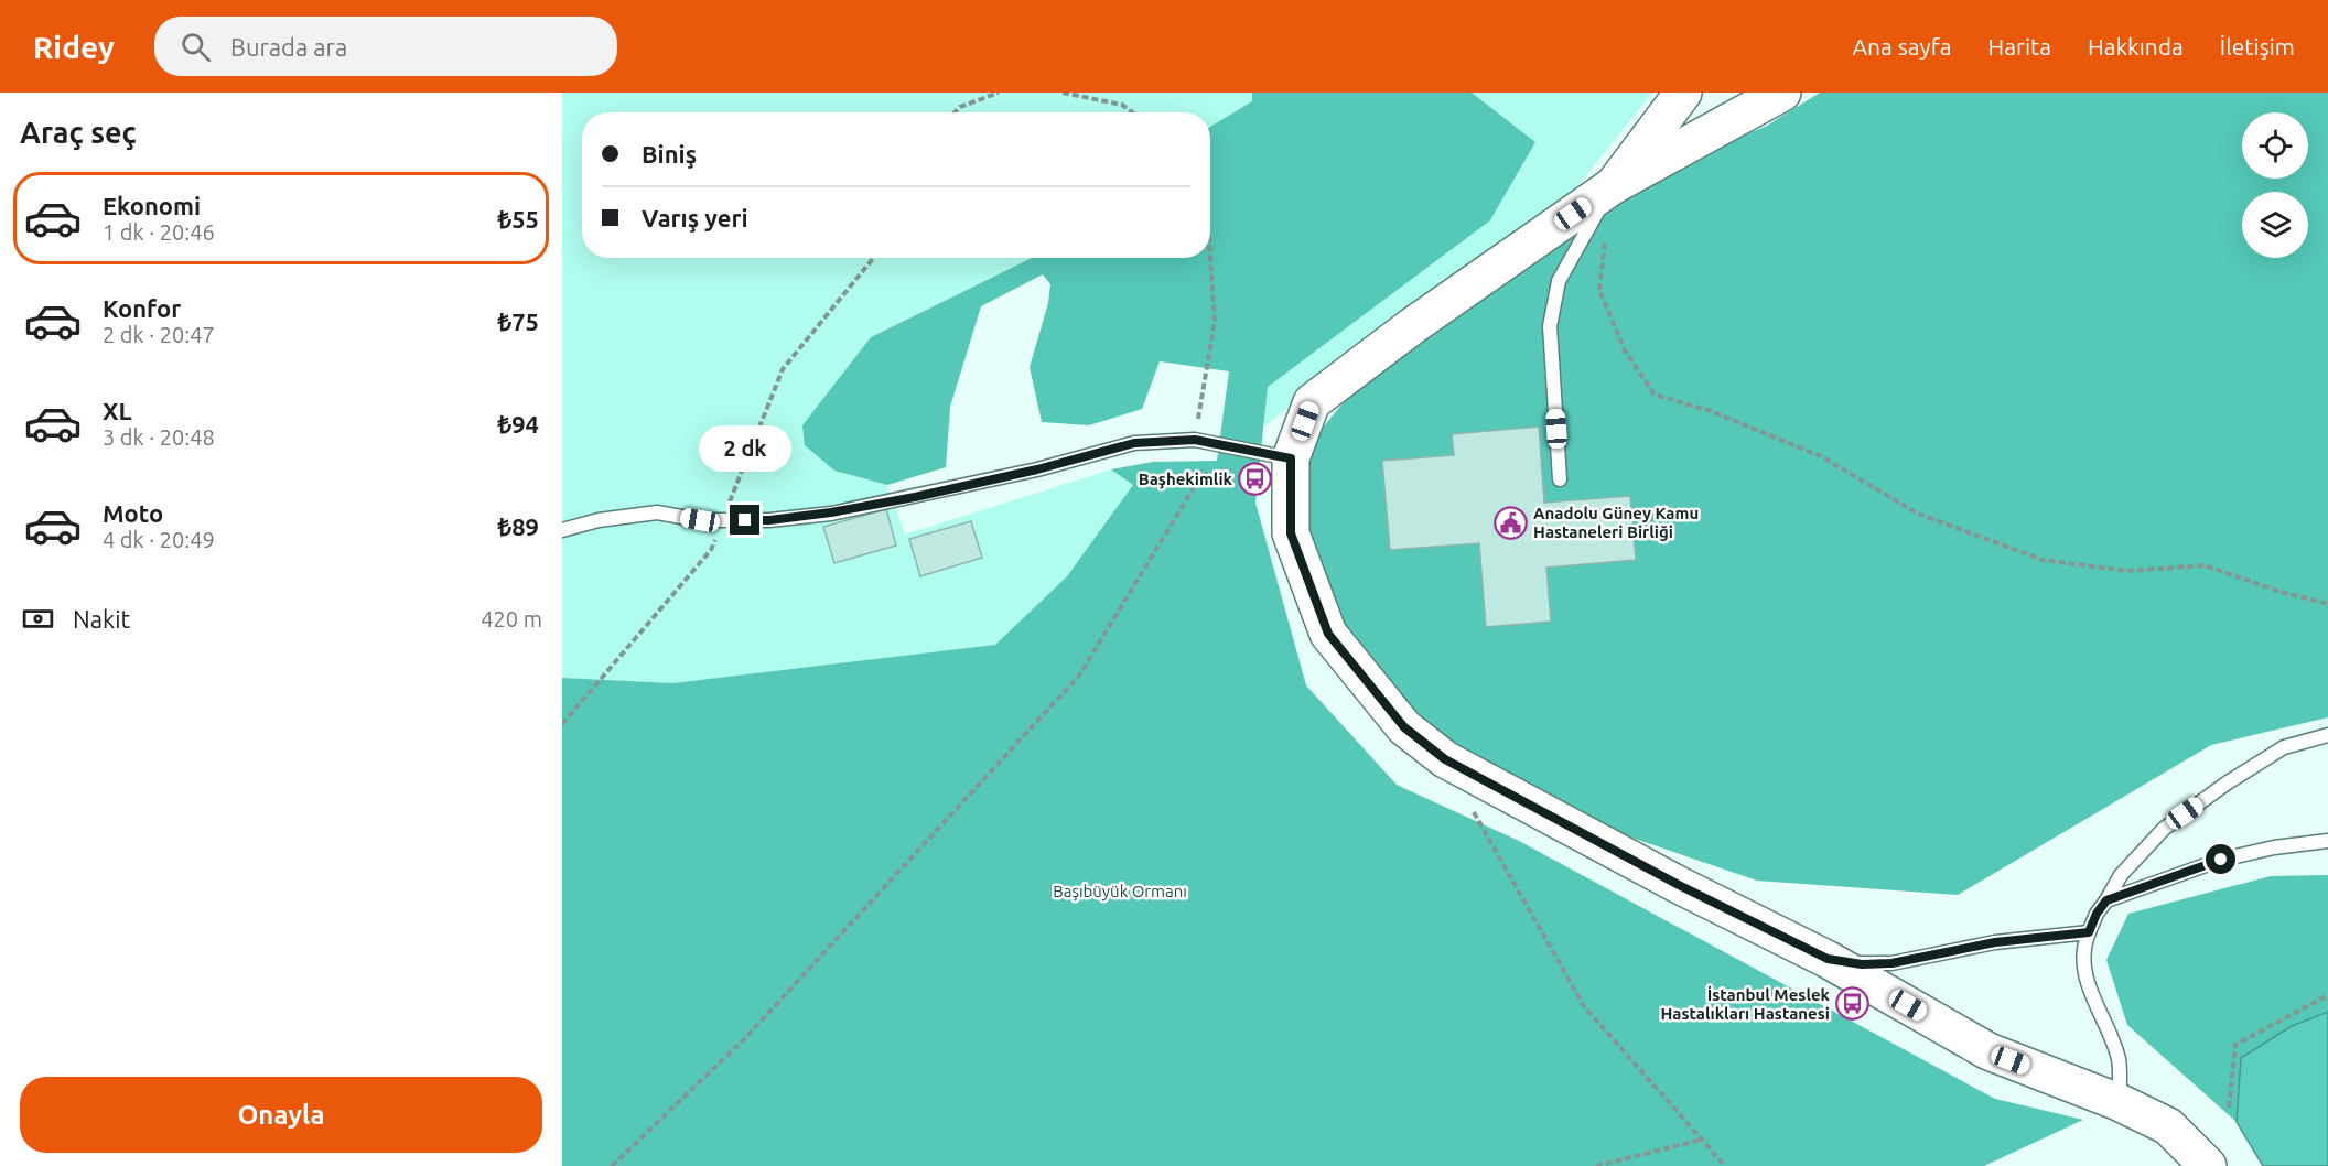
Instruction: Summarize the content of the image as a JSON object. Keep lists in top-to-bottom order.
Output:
{
  "parks": ["Başıbüyük Ormanı"],
  "places": {
    "bus stop": ["Başhekimlik", "İstanbul Meslek Hastalıkları Hastanesi"],
    "public building": ["Anadolu Güney Kamu Hastaneleri Birliği"]
  },
  "page": {
    "header": "Ridey",
    "search": "Burada ara",
    "nav": [
      "Ana sayfa",
      "Harita",
      "Hakkında",
      "İletişim"
    ],
    "heading": "Araç seç",
    "banner": ["Biniş", "Varış yeri"],
    "list": [
      {
        "name": "Ekonomi",
        "note": "1 dk · 20:46",
        "value": "₺55"
      },
      {
        "name": "Konfor",
        "note": "2 dk · 20:47",
        "value": "₺75"
      },
      {
        "name": "XL",
        "note": "3 dk · 20:48",
        "value": "₺94"
      },
      {
        "name": "Moto",
        "note": "4 dk · 20:49",
        "value": "₺89"
      }
    ],
    "bubble": "2 dk",
    "pay": ["Nakit", "420 m"],
    "buttons": "Onayla"
  }
}
